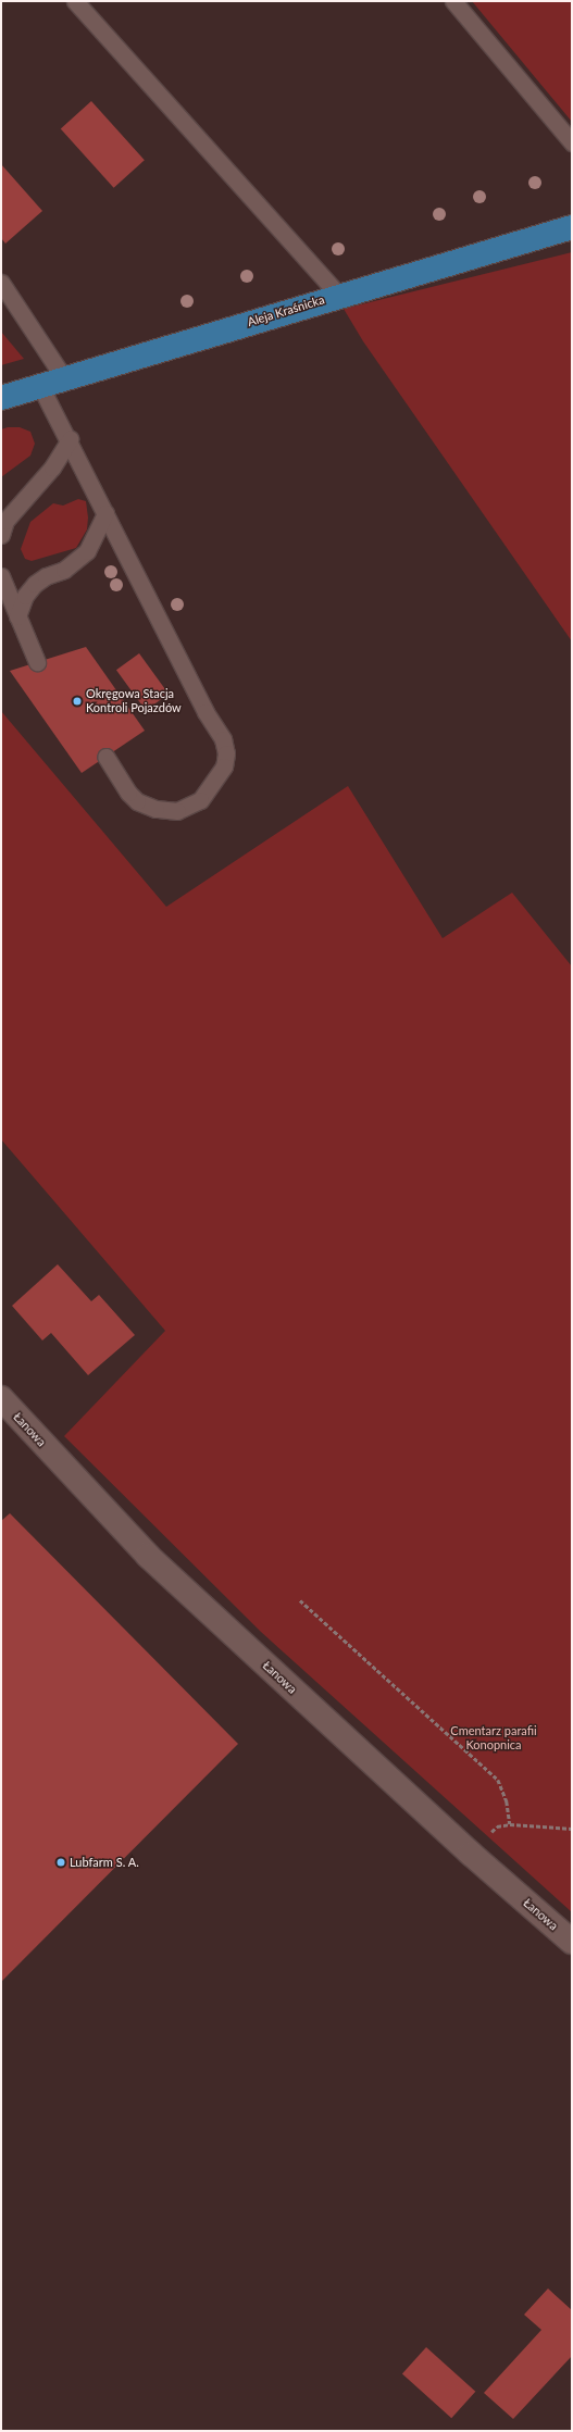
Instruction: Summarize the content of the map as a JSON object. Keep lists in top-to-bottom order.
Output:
{
  "streets": {
    "main road": ["Aleja Kraśnicka"],
    "street": ["Łanowa"]
  },
  "parks": ["Cmentarz parafii Konopnica"],
  "places": ["Okręgowa Stacja Kontroli Pojazdów", "Lubfarm S. A."]
}
